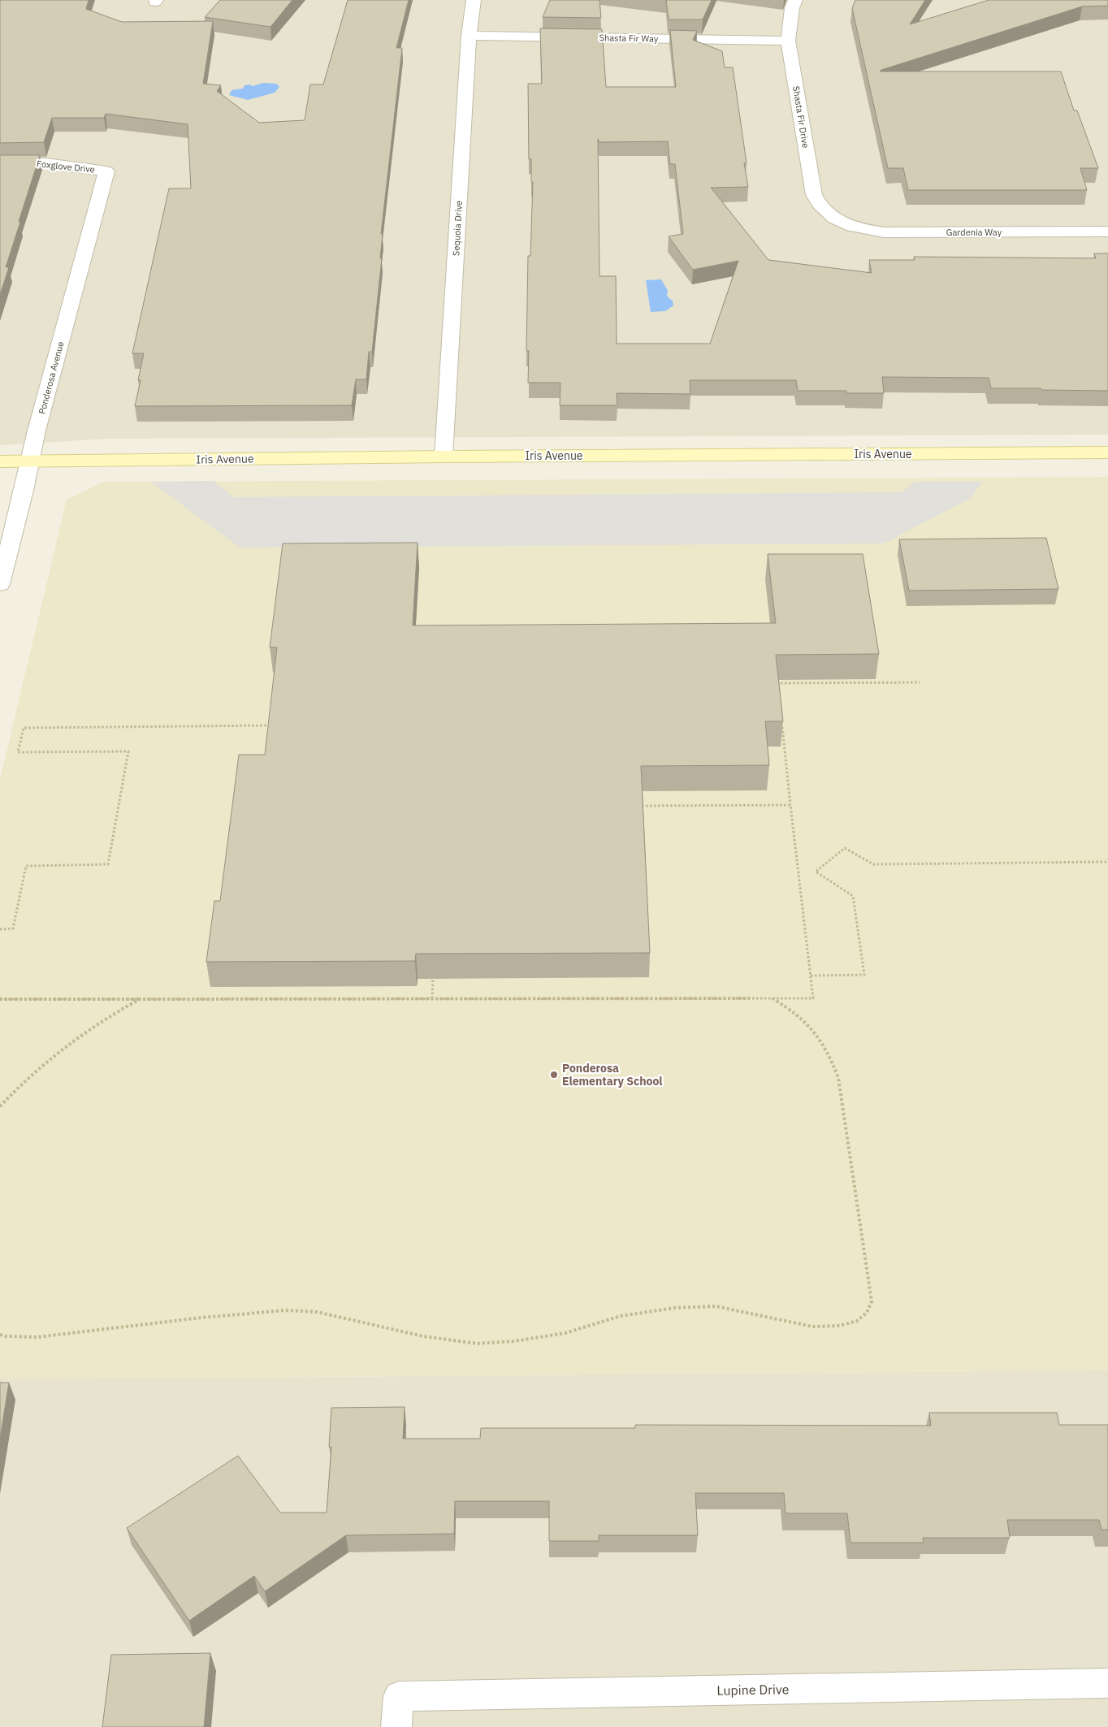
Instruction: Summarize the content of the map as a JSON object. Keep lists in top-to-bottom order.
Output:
{
  "streets": {
    "street": [
      "Shasta Fir Way",
      "Shasta Fir Drive",
      "Foxglove Drive",
      "Sequoia Drive",
      "Gardenia Way",
      "Ponderosa Avenue",
      "Iris Avenue",
      "Lupine Drive"
    ]
  },
  "crossings": [
    ["Shasta Fir Way", "Shasta Fir Drive"],
    ["Shasta Fir Way", "Sequoia Drive"],
    ["Shasta Fir Drive", "Gardenia Way"],
    ["Foxglove Drive", "Ponderosa Avenue"],
    ["Sequoia Drive", "Iris Avenue"],
    ["Ponderosa Avenue", "Iris Avenue"]
  ],
  "places": ["Ponderosa Elementary School"]
}
